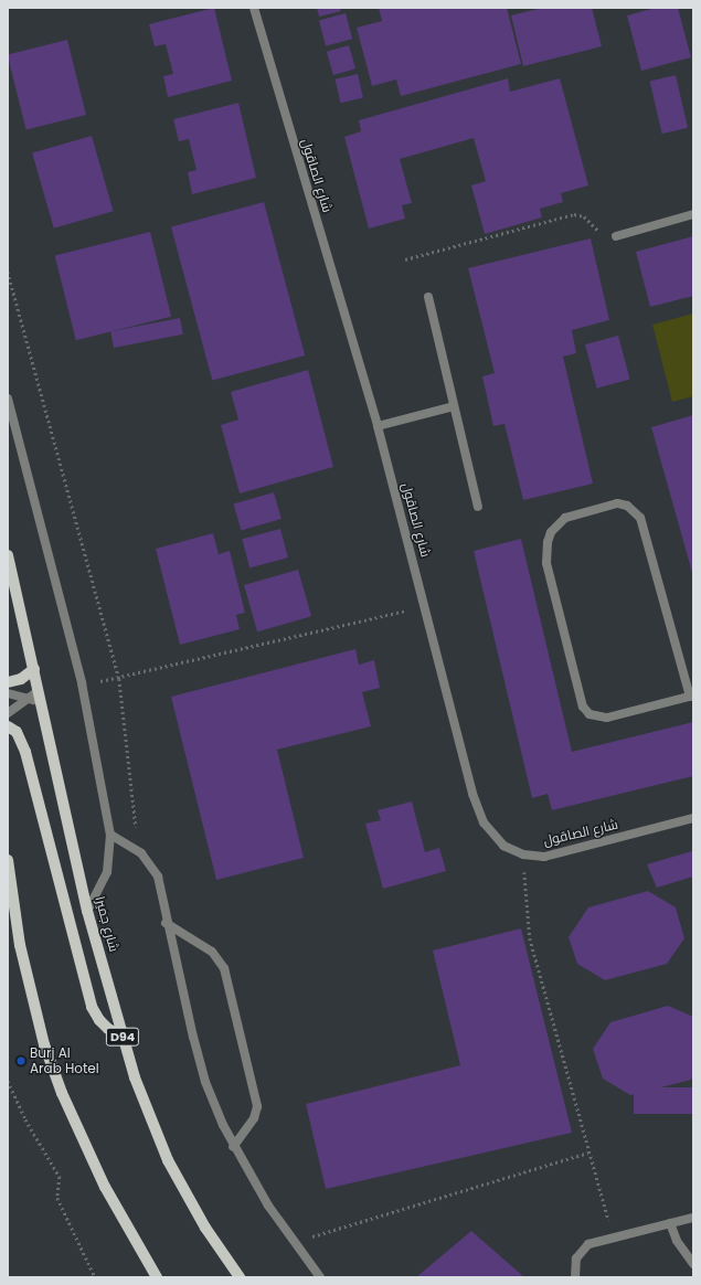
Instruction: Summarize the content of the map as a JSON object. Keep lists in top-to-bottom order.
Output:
{
  "streets": {
    "main road": ["شارع جميرا", "D94"],
    "street": ["شارع الصاقول"]
  },
  "places": ["Burj Al Arab Hotel"]
}
